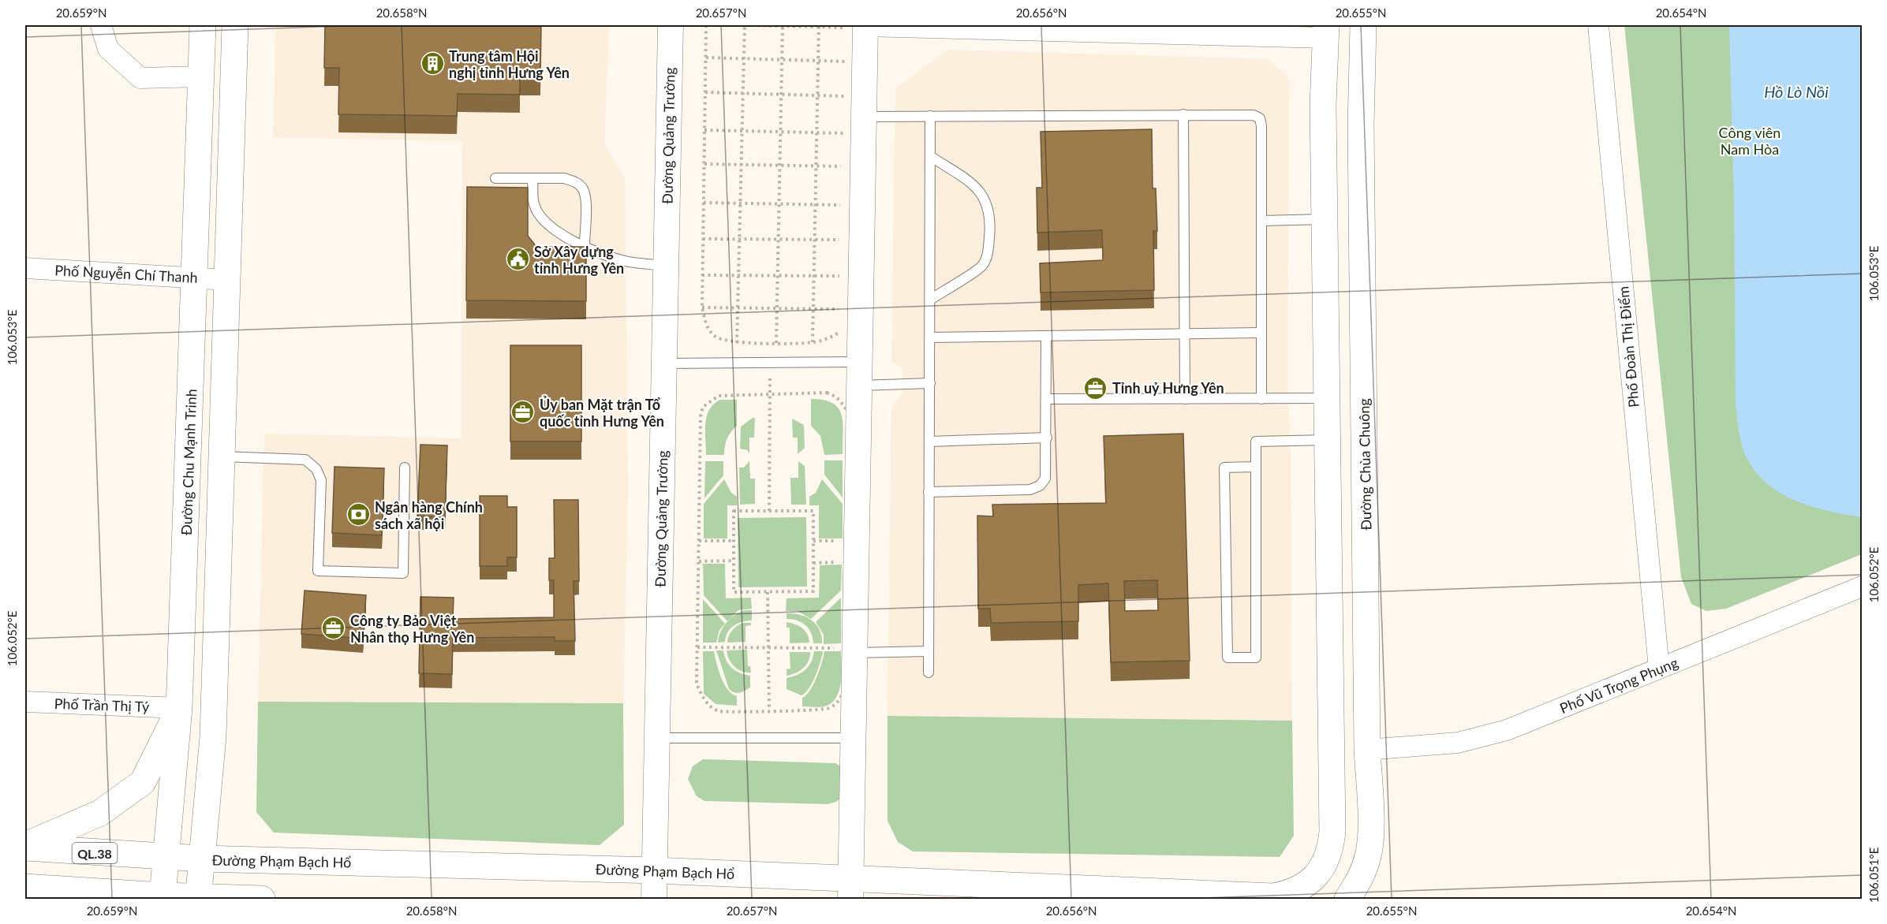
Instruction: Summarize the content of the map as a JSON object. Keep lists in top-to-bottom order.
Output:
{
  "streets": {
    "main road": [
      "Đường Chu Mạnh Trinh",
      "Đường Chùa Chuông",
      "QL.38",
      "Đường Phạm Bạch Hổ"
    ],
    "street": [
      "Đường Quảng Trường",
      "Phố Nguyễn Chí Thanh",
      "Phố Đoàn Thị Điểm",
      "Phố Vũ Trọng Phụng",
      "Phố Trần Thị Tý"
    ]
  },
  "crossings": [
    ["Đường Quảng Trường", "Đường Phạm Bạch Hổ"],
    ["Phố Nguyễn Chí Thanh", "Đường Chu Mạnh Trinh"],
    ["Phố Đoàn Thị Điểm", "Phố Vũ Trọng Phụng"],
    ["Đường Chu Mạnh Trinh", "Phố Trần Thị Tý"],
    ["Đường Chu Mạnh Trinh", "Đường Phạm Bạch Hổ"],
    ["Đường Chùa Chuông", "Phố Vũ Trọng Phụng"]
  ],
  "water": ["Hồ Lò Nồi"],
  "parks": ["Công viên Nam Hòa"],
  "places": {
    "building": ["Trung tâm Hội nghị tỉnh Hưng Yên"],
    "public building": ["Sở Xây dựng tỉnh Hưng Yên"],
    "office": ["Tỉnh uỷ Hưng Yên", "Ủy ban Mặt trận Tổ quốc tỉnh Hưng Yên", "Công ty Bảo Việt Nhân thọ Hưng Yên"],
    "bank": ["Ngân hàng Chính sách xã hội"]
  },
  "coordinates": [
    "20.659°N",
    "20.658°N",
    "20.657°N",
    "20.656°N",
    "20.655°N",
    "20.654°N",
    "106.053°E",
    "106.052°E",
    "106.051°E"
  ]
}
